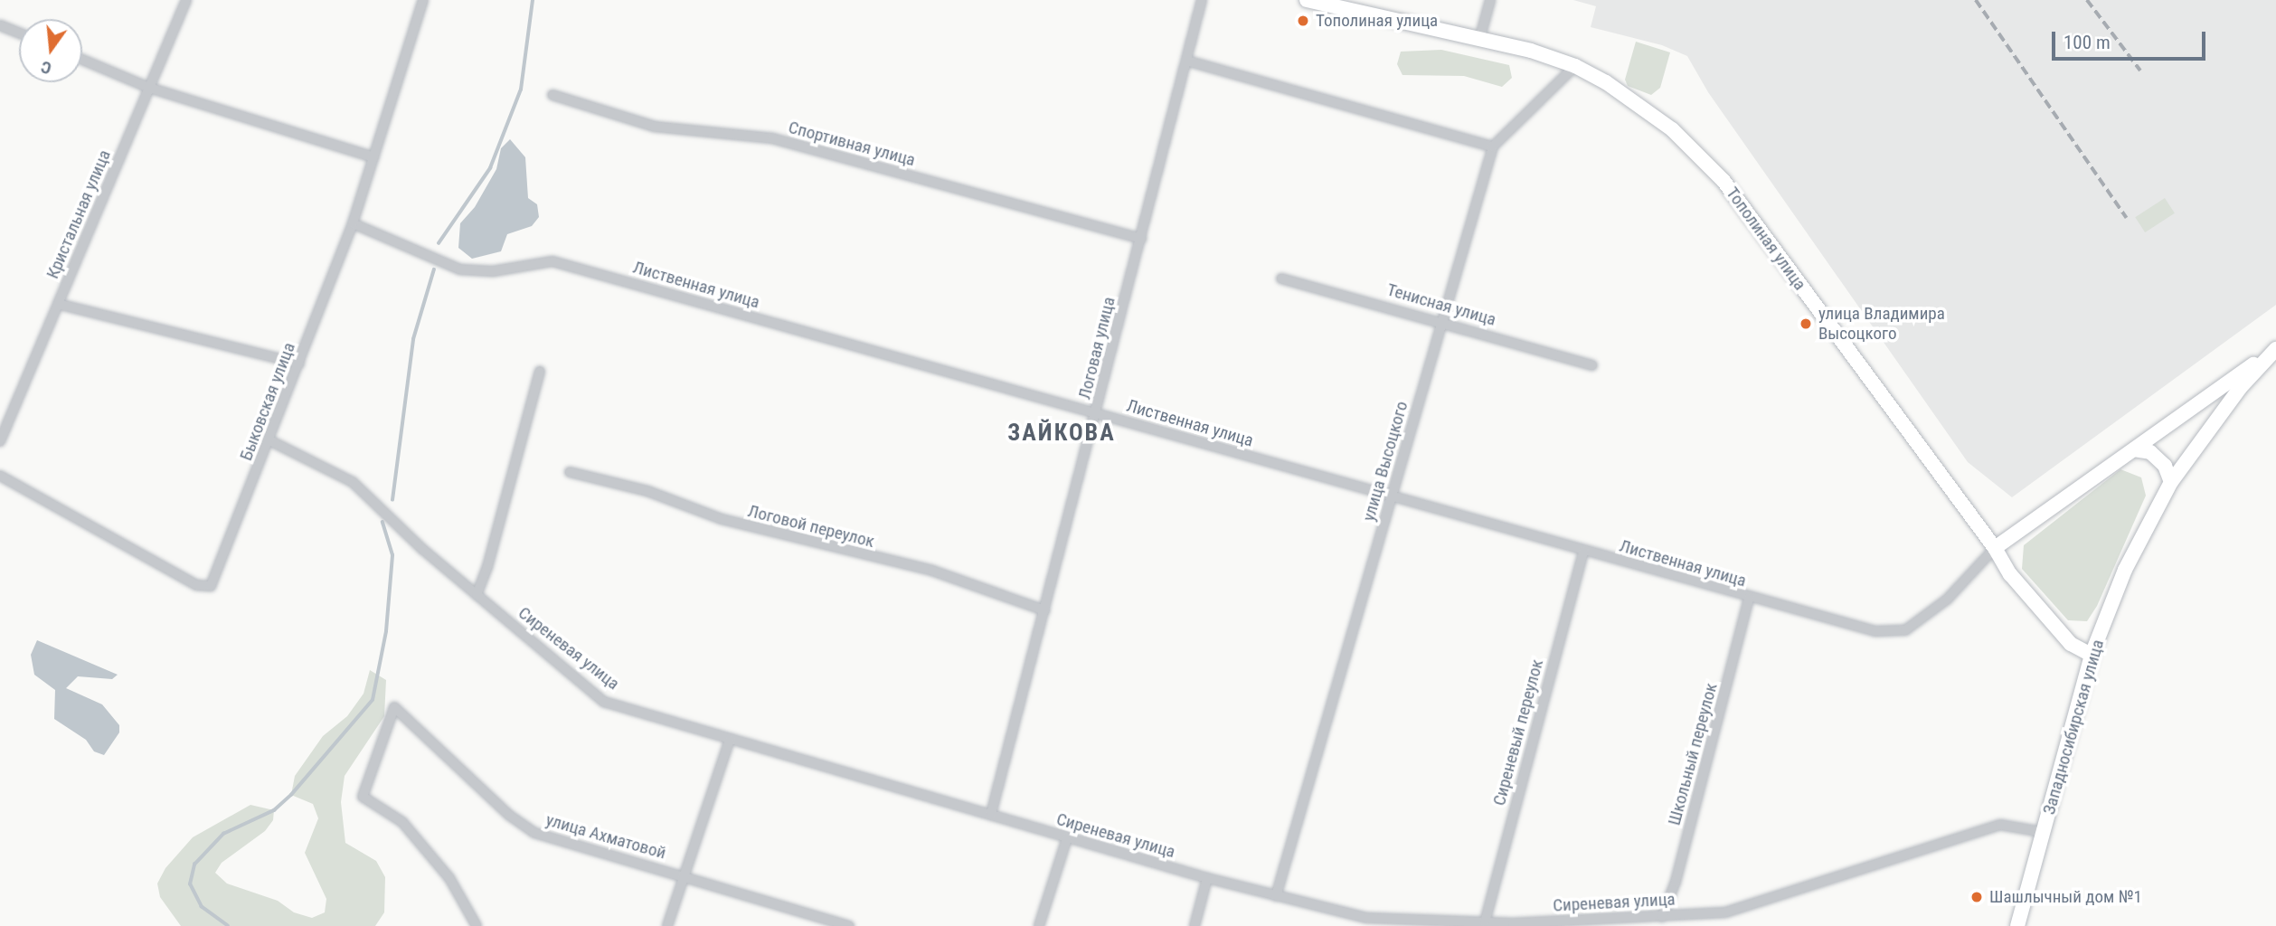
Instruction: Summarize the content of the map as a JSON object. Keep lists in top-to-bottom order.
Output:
{
  "streets": {
    "main road": ["Тополиная улица", "Западносибирская улица"],
    "street": [
      "Спортивная улица",
      "Кристальная улица",
      "Лиственная улица",
      "Тенисная улица",
      "Логовая улица",
      "Быковская улица",
      "улица Высоцкого",
      "Логовой переулок",
      "Сиреневая улица",
      "Сиреневый переулок",
      "Школьный переулок",
      "улица Ахматовой"
    ]
  },
  "crossings": [
    ["Спортивная улица", "Логовая улица"],
    ["Тополиная улица", "Лиственная улица"],
    ["Тополиная улица", "улица Высоцкого"],
    ["Тополиная улица", "Западносибирская улица"],
    ["Лиственная улица", "Логовая улица"],
    ["Лиственная улица", "Быковская улица"],
    ["Лиственная улица", "улица Высоцкого"],
    ["Лиственная улица", "Сиреневый переулок"],
    ["Лиственная улица", "Школьный переулок"],
    ["Тенисная улица", "улица Высоцкого"],
    ["Логовая улица", "Логовой переулок"],
    ["Логовая улица", "Сиреневая улица"],
    ["Быковская улица", "Сиреневая улица"],
    ["улица Высоцкого", "Сиреневая улица"],
    ["Сиреневая улица", "Западносибирская улица"],
    ["Сиреневая улица", "Сиреневый переулок"],
    ["Сиреневая улица", "Школьный переулок"]
  ],
  "districts": ["ЗАЙКОВА"],
  "places": ["Тополиная улица", "улица Владимира Высоцкого", "Шашлычный дом №1"],
  "scale_bar": "100 m",
  "north": "bottom"
}
